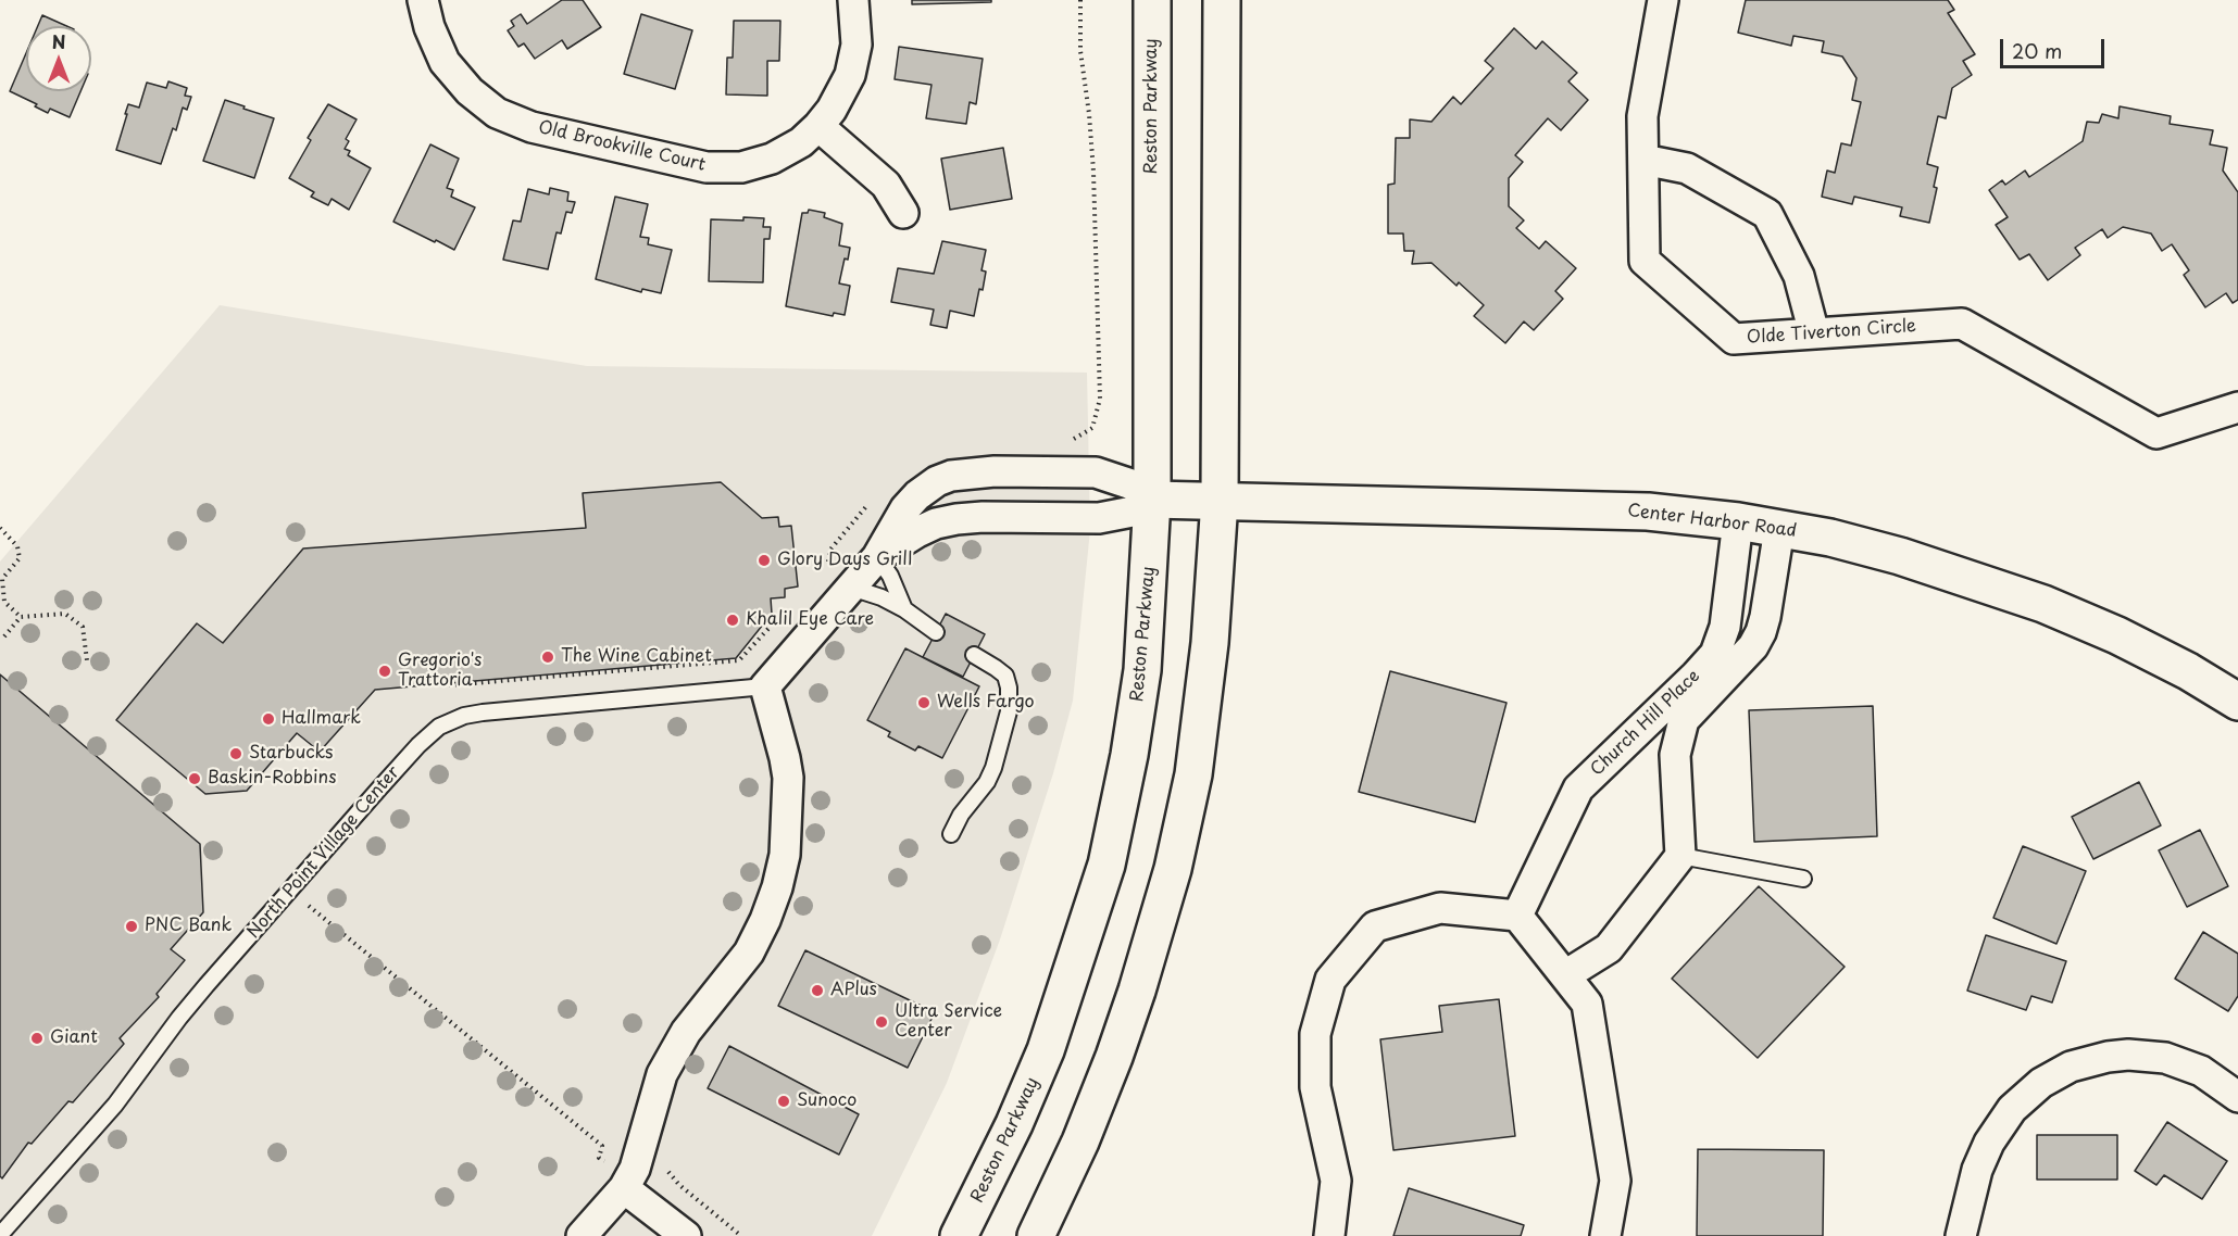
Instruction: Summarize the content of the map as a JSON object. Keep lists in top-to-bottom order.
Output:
{
  "streets": {
    "main road": ["Reston Parkway", "Center Harbor Road"],
    "street": ["Old Brookville Court", "Olde Tiverton Circle", "Church Hill Place"],
    "lane": ["North Point Village Center"]
  },
  "crossings": [
    ["Reston Parkway", "Center Harbor Road"],
    ["Center Harbor Road", "Church Hill Place"]
  ],
  "places": [
    "Glory Days Grill",
    "Khalil Eye Care",
    "The Wine Cabinet",
    "Gregorio's Trattoria",
    "Wells Fargo",
    "Hallmark",
    "Starbucks",
    "Baskin-Robbins",
    "PNC Bank",
    "APlus",
    "Ultra Service Center",
    "Giant",
    "Sunoco"
  ],
  "scale_bar": "20 m",
  "north": "top"
}
